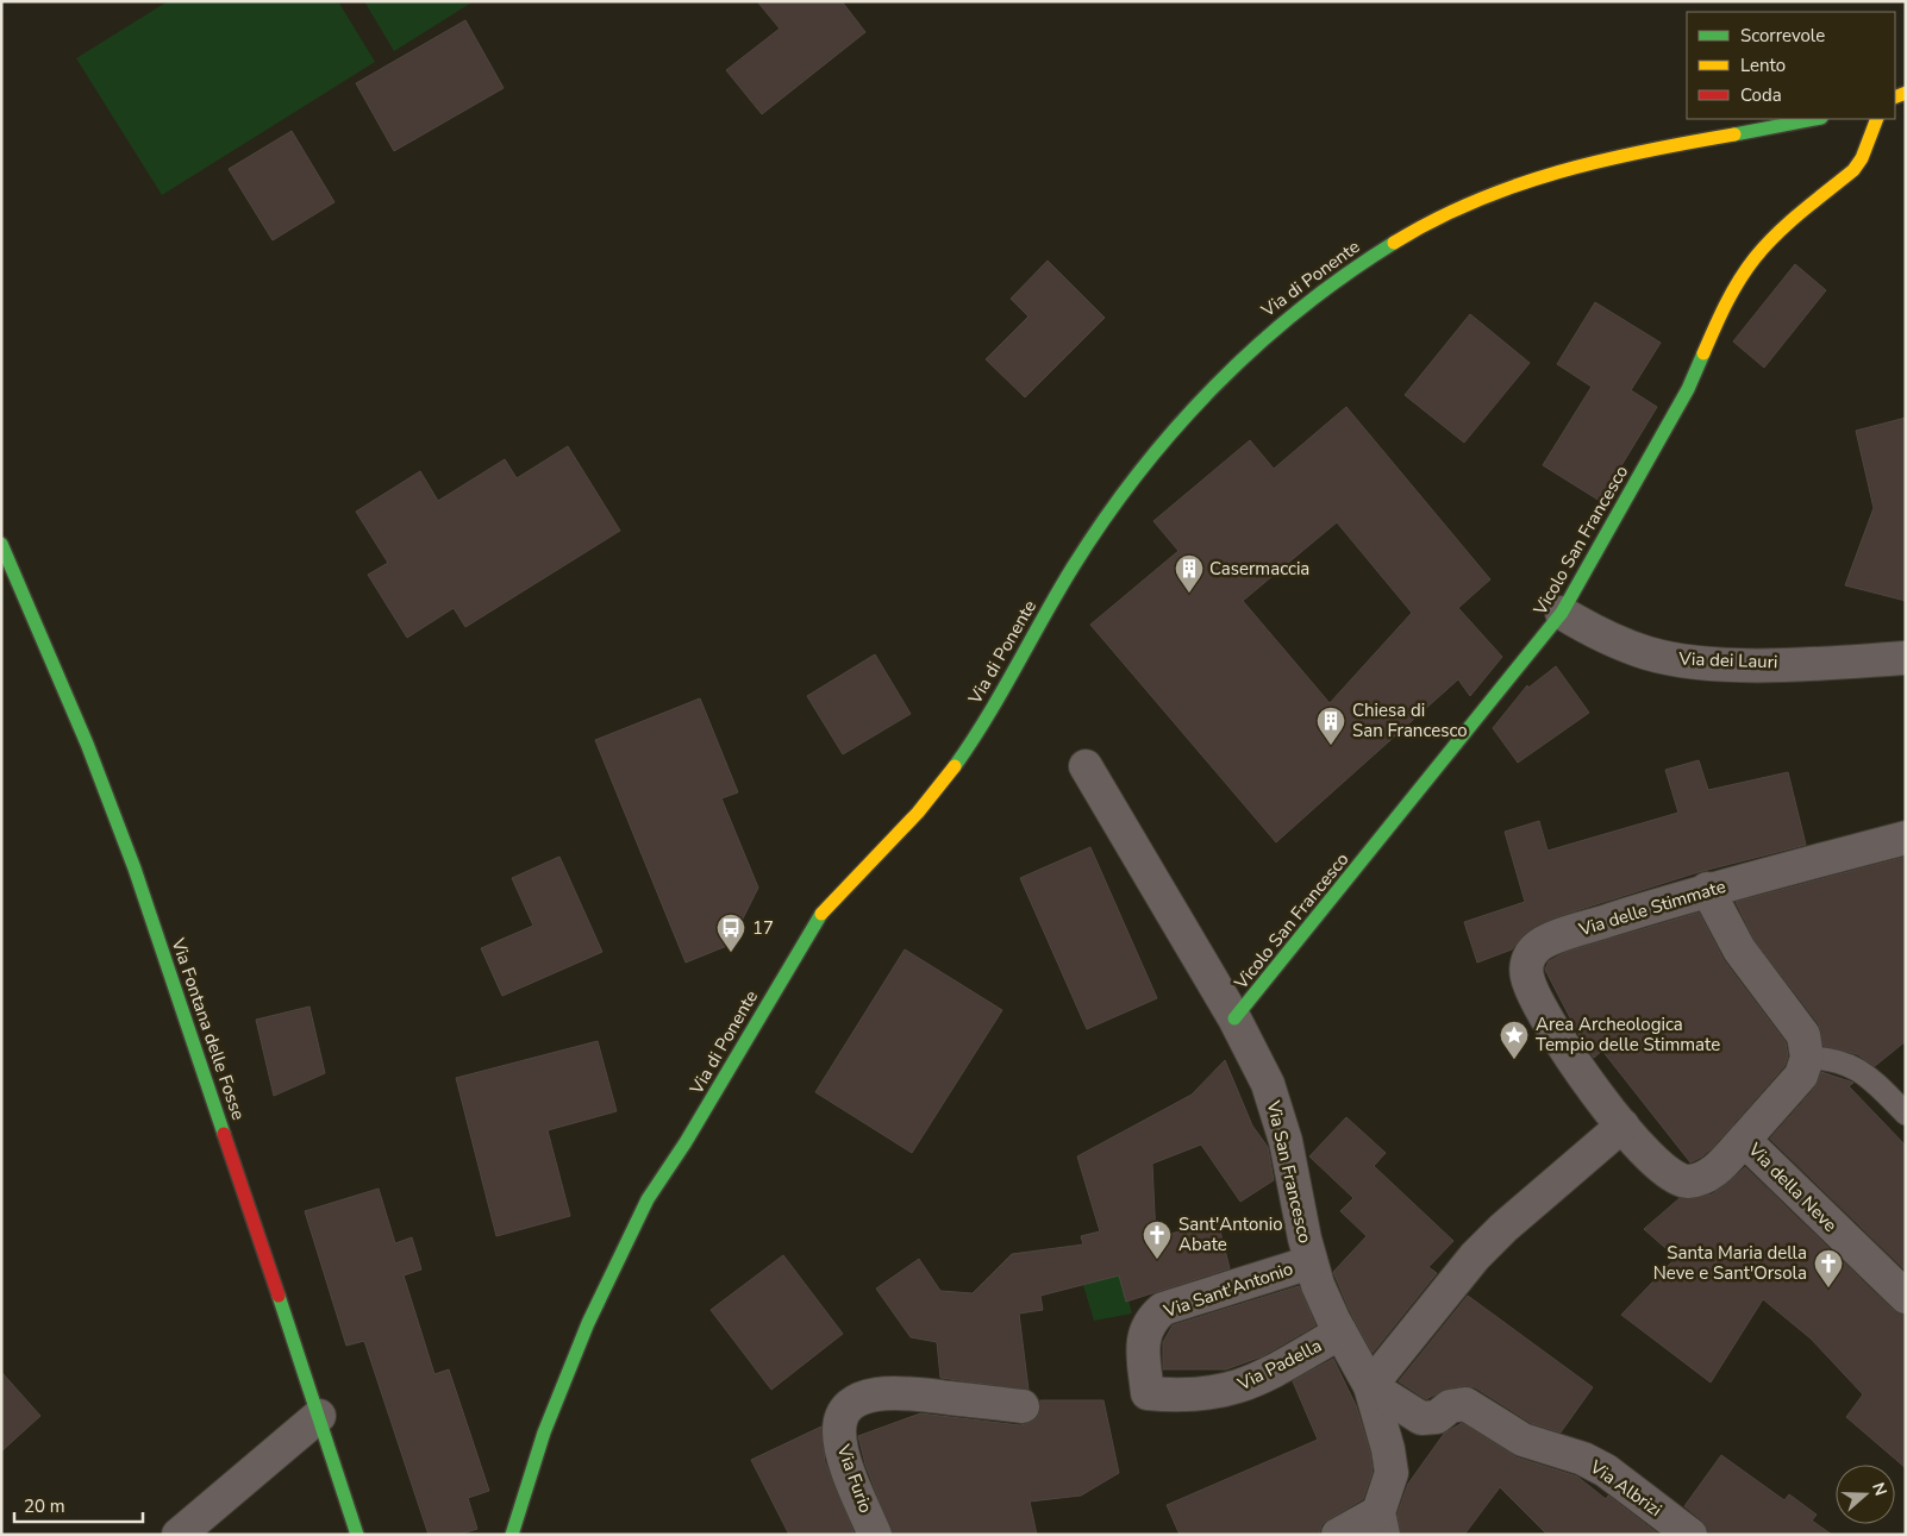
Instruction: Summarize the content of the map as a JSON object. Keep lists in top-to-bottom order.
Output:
{
  "streets": {
    "main road": ["Via di Ponente", "Vicolo San Francesco", "Via Fontana delle Fosse"],
    "street": [
      "Via dei Lauri",
      "Via delle Stimmate",
      "Via San Francesco",
      "Via della Neve",
      "Via Sant'Antonio",
      "Via Padella",
      "Via Furio",
      "Via Albrizi"
    ]
  },
  "crossings": [
    ["Vicolo San Francesco", "Via dei Lauri"],
    ["Vicolo San Francesco", "Via San Francesco"],
    ["Via delle Stimmate", "Via della Neve"],
    ["Via San Francesco", "Via Sant'Antonio"],
    ["Via San Francesco", "Via Padella"],
    ["Via San Francesco", "Via Albrizi"],
    ["Via Sant'Antonio", "Via Padella"]
  ],
  "places": {
    "building": ["Casermaccia", "Chiesa di San Francesco"],
    "bus stop": ["17"],
    "place": ["Area Archeologica Tempio delle Stimmate"],
    "church": ["Sant'Antonio Abate", "Santa Maria della Neve e Sant'Orsola"]
  },
  "legend": ["Scorrevole", "Lento", "Coda"],
  "scale_bar": "20 m",
  "north": "right"
}
